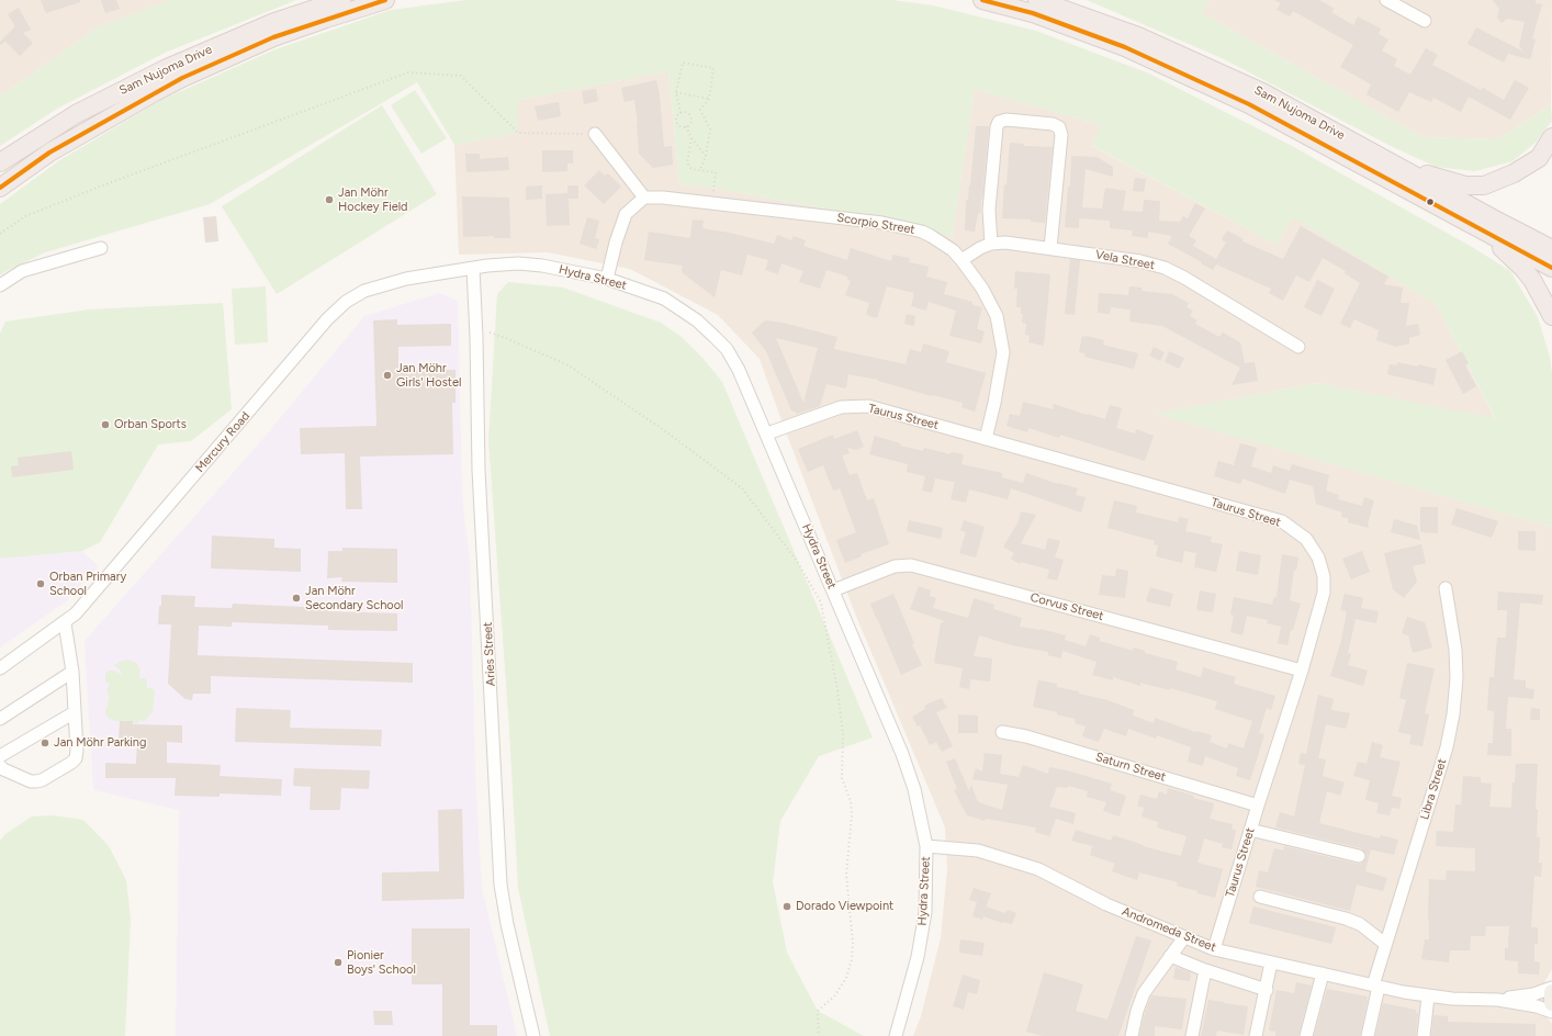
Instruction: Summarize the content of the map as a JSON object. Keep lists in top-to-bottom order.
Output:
{
  "streets": {
    "highway": ["Sam Nujoma Drive"],
    "street": [
      "Scorpio Street",
      "Vela Street",
      "Hydra Street",
      "Taurus Street",
      "Mercury Road",
      "Corvus Street",
      "Aries Street",
      "Saturn Street",
      "Libra Street",
      "Andromeda Street"
    ]
  },
  "crossings": [
    ["Scorpio Street", "Vela Street"],
    ["Scorpio Street", "Taurus Street"],
    ["Hydra Street", "Taurus Street"],
    ["Hydra Street", "Mercury Road"],
    ["Hydra Street", "Corvus Street"],
    ["Hydra Street", "Aries Street"],
    ["Hydra Street", "Andromeda Street"],
    ["Taurus Street", "Corvus Street"],
    ["Taurus Street", "Saturn Street"],
    ["Taurus Street", "Andromeda Street"],
    ["Mercury Road", "Aries Street"],
    ["Libra Street", "Andromeda Street"]
  ],
  "places": [
    "Jan Möhr Hockey Field",
    "Jan Möhr Girls' Hostel",
    "Orban Sports",
    "Orban Primary School",
    "Jan Möhr Secondary School",
    "Jan Möhr Parking",
    "Dorado Viewpoint",
    "Pionier Boys' School"
  ]
}
